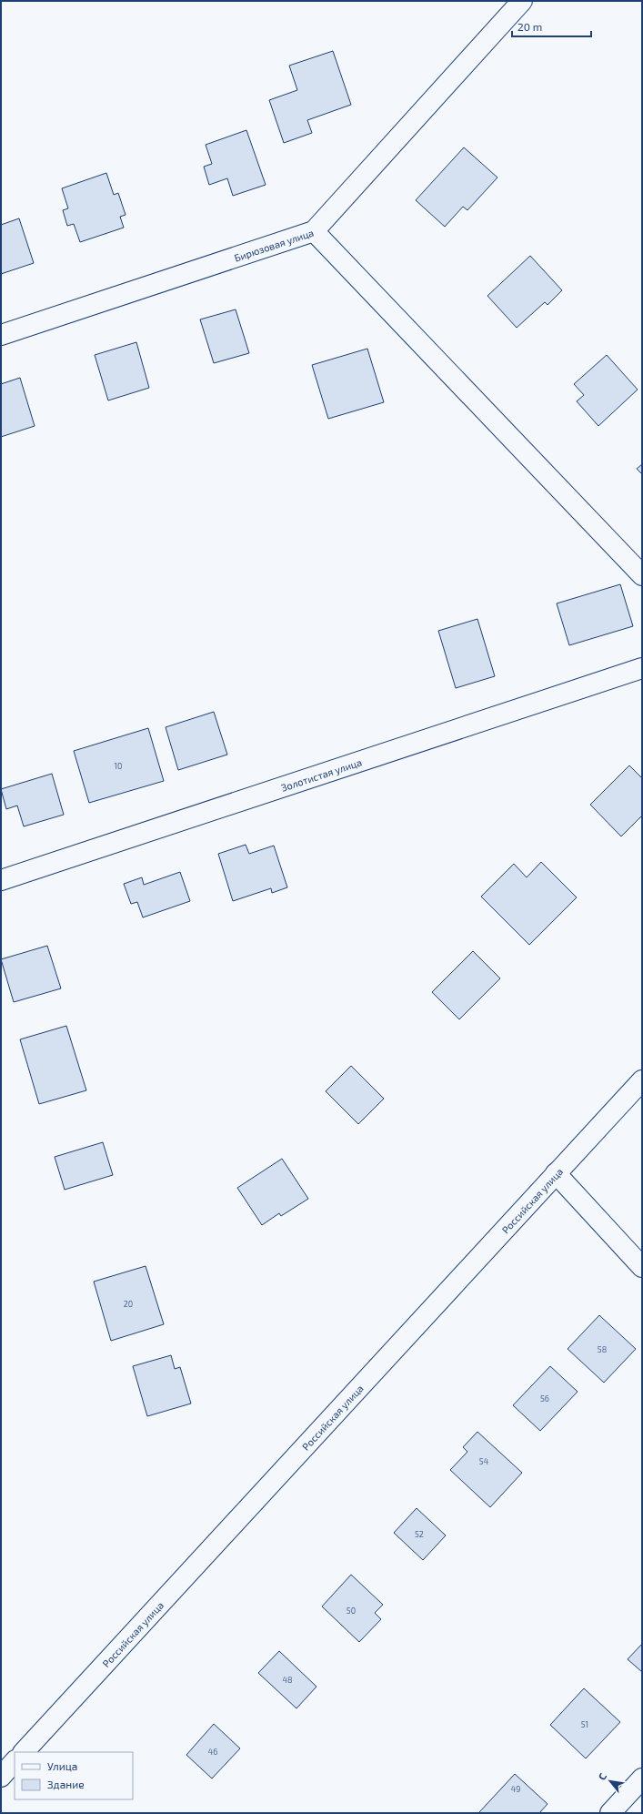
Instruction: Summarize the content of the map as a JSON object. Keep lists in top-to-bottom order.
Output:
{
  "streets": {
    "street": ["Бирюзовая улица", "Золотистая улица", "Российская улица"]
  },
  "house_numbers": [
    "10",
    "20",
    "58",
    "56",
    "54",
    "52",
    "50",
    "48",
    "51",
    "46",
    "49"
  ],
  "legend": ["Улица", "Здание"],
  "scale_bar": "20 m",
  "north": "top left"
}
